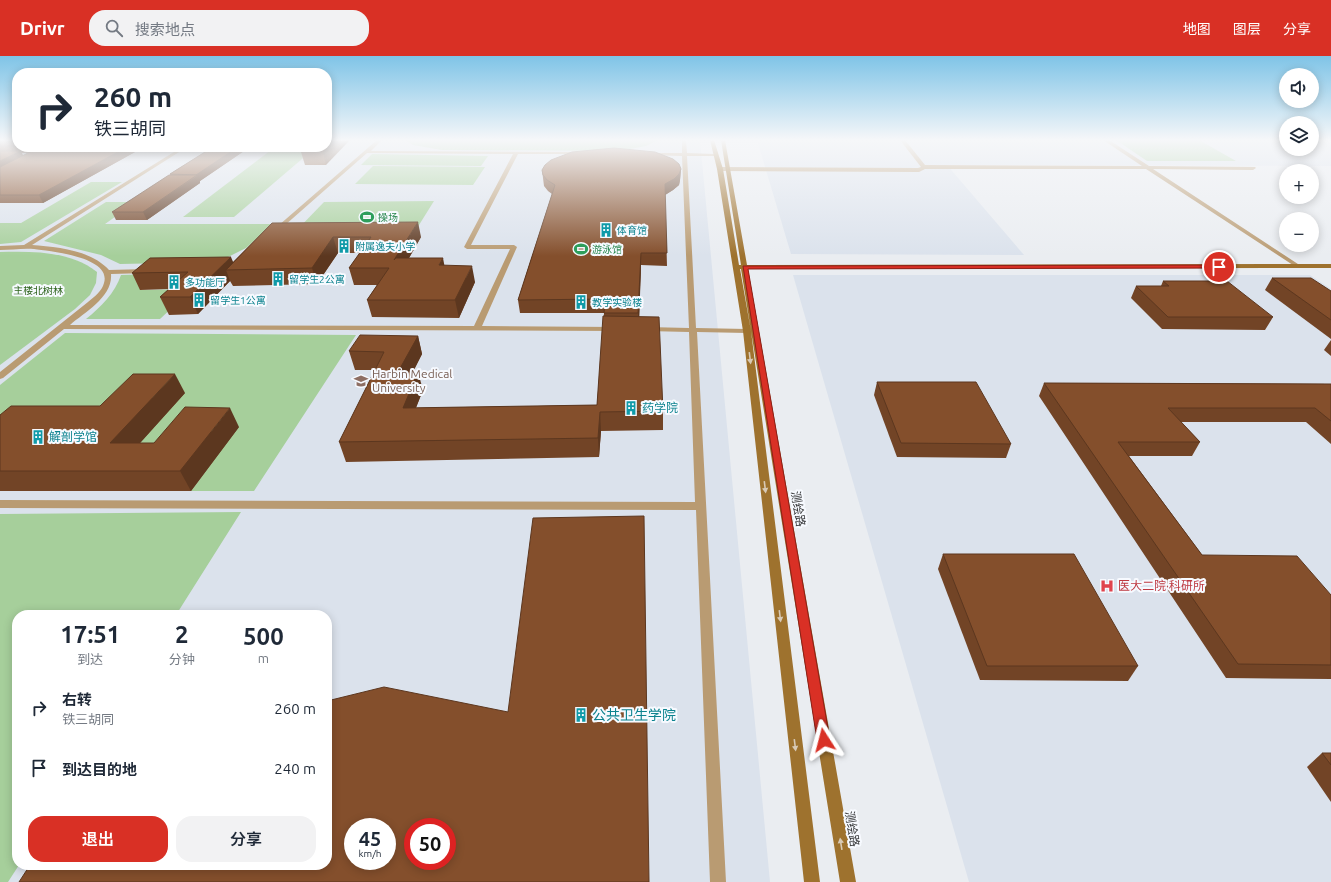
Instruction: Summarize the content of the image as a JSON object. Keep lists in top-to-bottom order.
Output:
{
  "streets": {
    "main road": ["测绘路"]
  },
  "parks": ["主楼北树林"],
  "places": {
    "sports": ["操场", "游泳馆"],
    "building": [
      "体育馆",
      "附属逸夫小学",
      "留学生2公寓",
      "多功能厅",
      "留学生1公寓",
      "教学实验楼",
      "药学院",
      "解剖学馆",
      "公共卫生学院"
    ],
    "school or university": ["Harbin Medical University"],
    "hospital": ["医大二院·科研所"]
  },
  "page": {
    "header": "Drivr",
    "search": "搜索地点",
    "nav": ["地图", "图层", "分享"],
    "map_buttons": ["+", "−"],
    "turn": ["260 m", "铁三胡同"],
    "eta": [
      "17:51",
      "到达",
      "2",
      "分钟",
      "500",
      "m"
    ],
    "list": [
      {
        "name": "右转",
        "note": "铁三胡同",
        "value": "260 m"
      },
      {
        "name": "到达目的地",
        "value": "240 m"
      }
    ],
    "buttons": ["退出", "分享"],
    "speed": "45 km/h",
    "limit": "50"
  }
}
